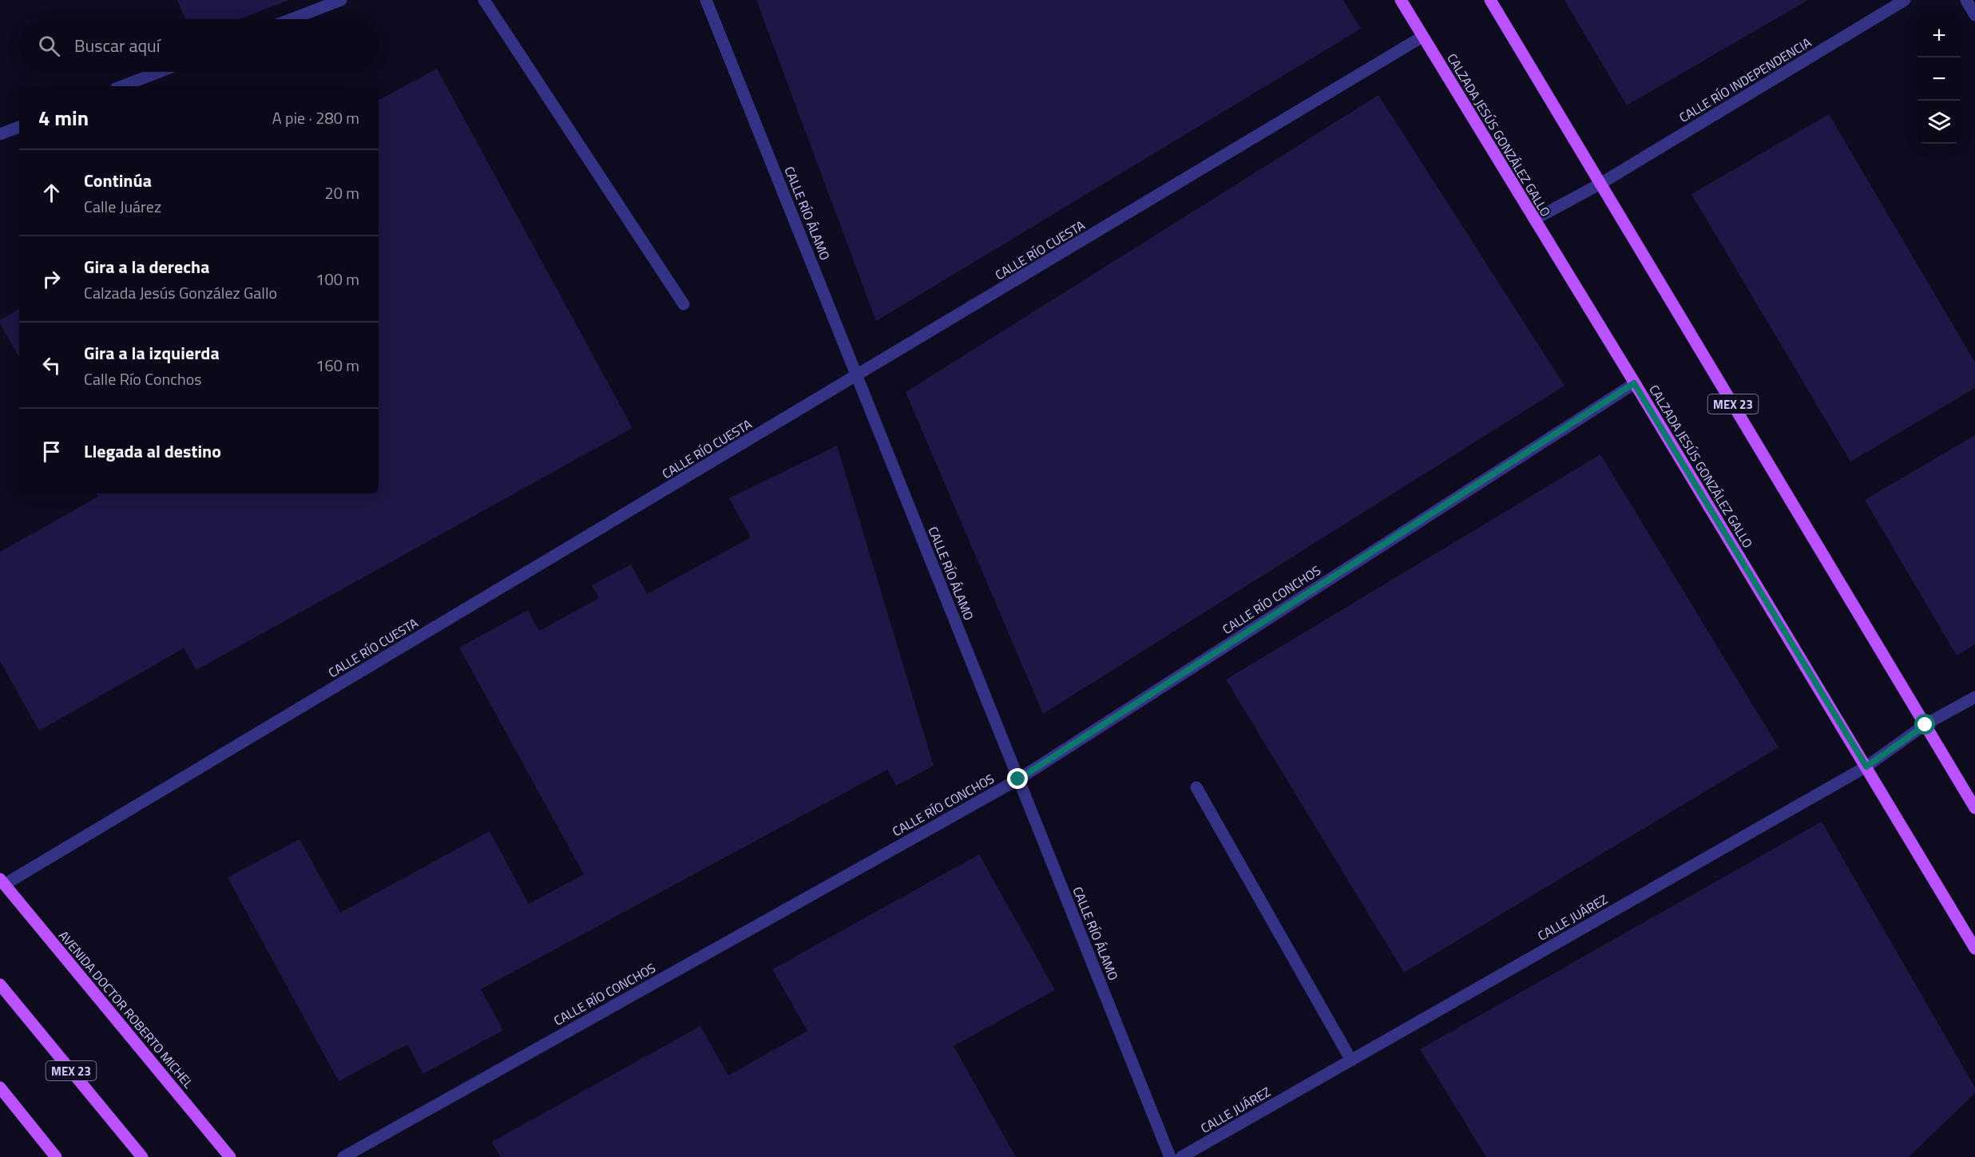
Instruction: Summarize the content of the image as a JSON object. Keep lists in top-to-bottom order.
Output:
{
  "streets": {
    "main road": ["CALZADA JESÚS GONZÁLEZ GALLO", "MEX 23", "AVENIDA DOCTOR ROBERTO MICHEL"],
    "street": [
      "CALLE RÍO INDEPENDENCIA",
      "CALLE RÍO ÁLAMO",
      "CALLE RÍO CUESTA",
      "CALLE RÍO CONCHOS",
      "CALLE JUÁREZ"
    ]
  },
  "crossings": [
    ["CALLE RÍO INDEPENDENCIA", "CALZADA JESÚS GONZÁLEZ GALLO"],
    ["CALLE RÍO INDEPENDENCIA", "MEX 23"],
    ["CALZADA JESÚS GONZÁLEZ GALLO", "CALLE RÍO CUESTA"],
    ["CALZADA JESÚS GONZÁLEZ GALLO", "CALLE RÍO CONCHOS"],
    ["CALZADA JESÚS GONZÁLEZ GALLO", "CALLE JUÁREZ"],
    ["CALLE RÍO ÁLAMO", "CALLE RÍO CUESTA"],
    ["CALLE RÍO ÁLAMO", "CALLE RÍO CONCHOS"],
    ["CALLE RÍO CUESTA", "AVENIDA DOCTOR ROBERTO MICHEL"],
    ["MEX 23", "CALLE JUÁREZ"]
  ],
  "page": {
    "map_buttons": ["+", "−"],
    "search": "Buscar aquí",
    "heading": ["4 min", "A pie · 280 m"],
    "list": [
      ["Continúa", "Calle Juárez", "20 m"],
      ["Gira a la derecha", "Calzada Jesús González Gallo", "100 m"],
      ["Gira a la izquierda", "Calle Río Conchos", "160 m"],
      "Llegada al destino"
    ]
  }
}
